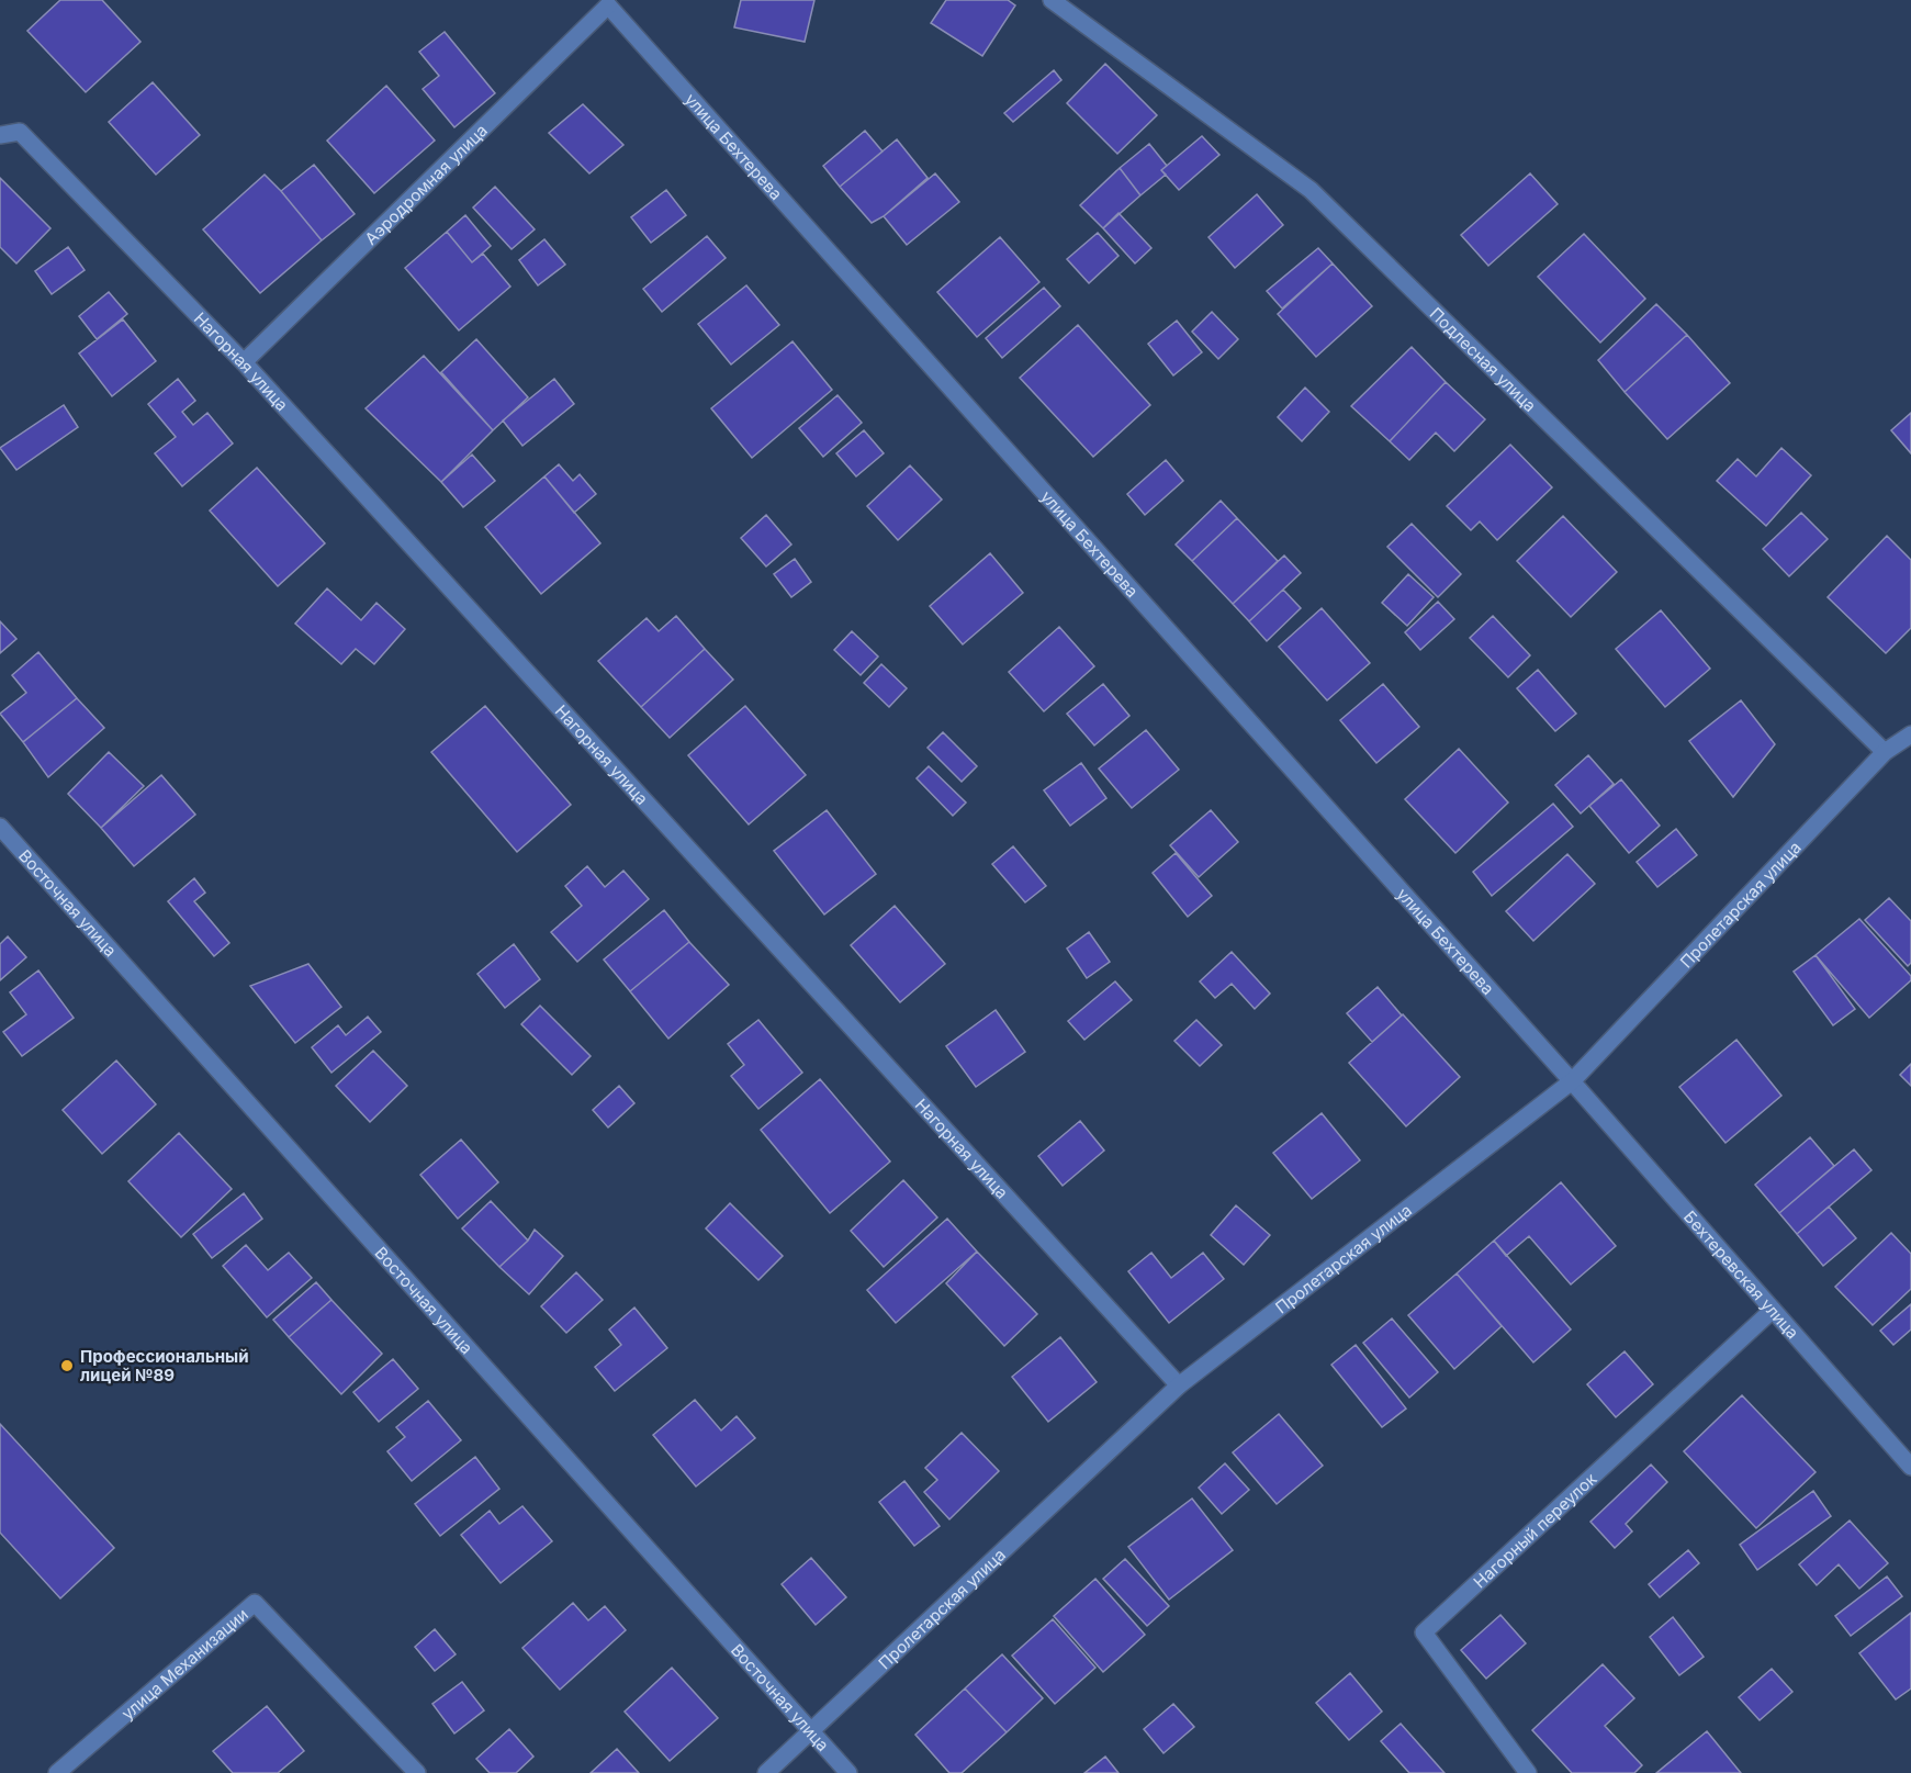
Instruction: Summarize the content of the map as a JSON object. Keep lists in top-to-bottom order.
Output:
{
  "streets": {
    "street": [
      "улица Бехтерева",
      "Аэродромная улица",
      "Подлесная улица",
      "Нагорная улица",
      "Восточная улица",
      "Пролетарская улица",
      "Бехтеревская улица",
      "Нагорный переулок",
      "улица Механизации"
    ]
  },
  "crossings": [
    ["улица Бехтерева", "Аэродромная улица"],
    ["улица Бехтерева", "Пролетарская улица"],
    ["улица Бехтерева", "Бехтеревская улица"],
    ["Аэродромная улица", "Нагорная улица"],
    ["Подлесная улица", "Пролетарская улица"],
    ["Нагорная улица", "Пролетарская улица"],
    ["Восточная улица", "Пролетарская улица"],
    ["Пролетарская улица", "Бехтеревская улица"],
    ["Бехтеревская улица", "Нагорный переулок"]
  ],
  "places": ["Профессиональный лицей №89"]
}
